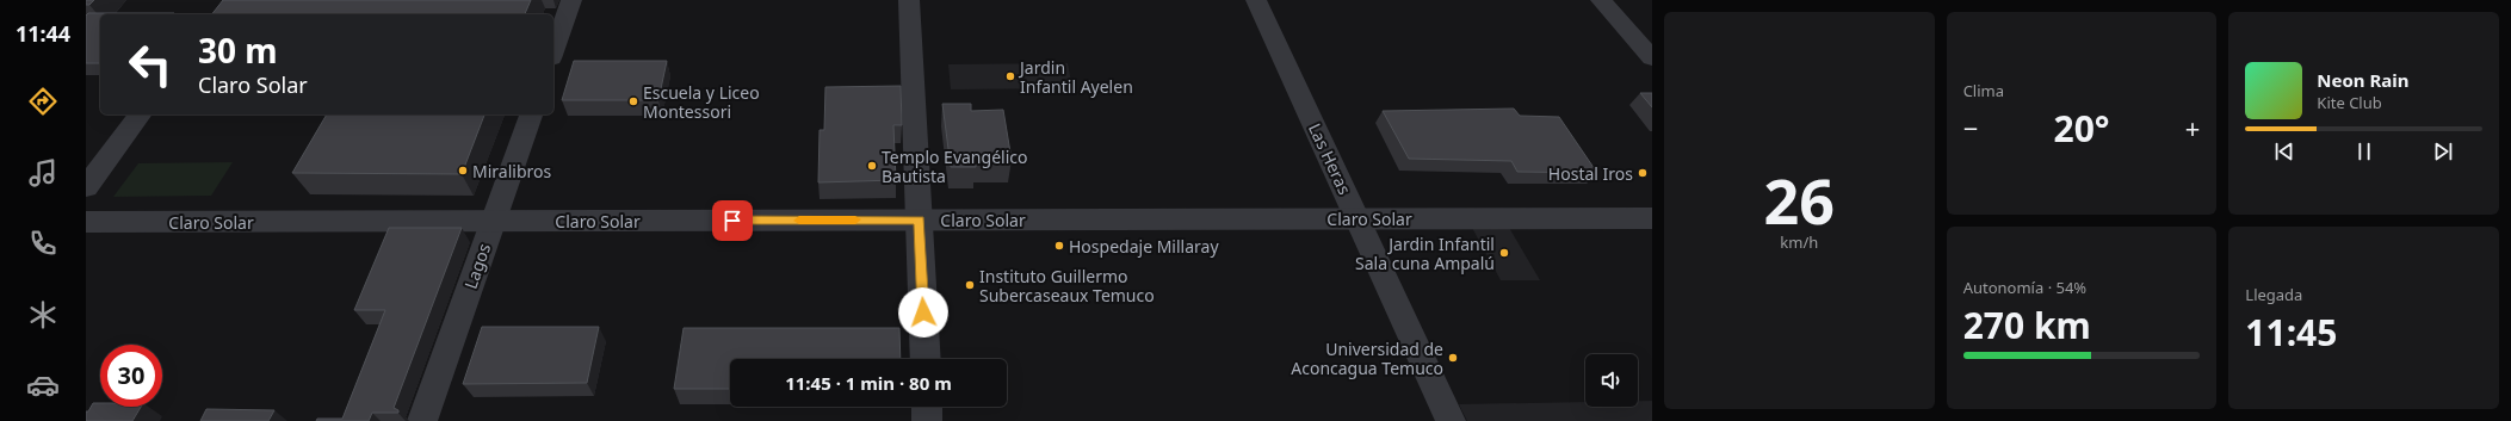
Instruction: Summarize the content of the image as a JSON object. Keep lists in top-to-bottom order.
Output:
{
  "streets": {
    "street": ["Las Heras", "Claro Solar", "Lagos"]
  },
  "crossings": [
    ["Las Heras", "Claro Solar"],
    ["Claro Solar", "Lagos"]
  ],
  "places": [
    "Jardin Infantil Ayelen",
    "Escuela y Liceo Montessori",
    "Templo Evangélico Bautista",
    "Miralibros",
    "Hostal Iros",
    "Hospedaje Millaray",
    "Jardin Infantil Sala cuna Ampalú",
    "Instituto Guillermo Subercaseaux Temuco",
    "Universidad de Aconcagua Temuco"
  ],
  "page": {
    "tabs": "11:44",
    "tile": [
      ["26", "km/h"],
      "Clima",
      ["Autonomía · 54%", "270 km"],
      ["Llegada", "11:45"]
    ],
    "turn": ["30 m", "Claro Solar"],
    "song": ["Neon Rain", "Kite Club"],
    "heat": ["−", "20°", "+"],
    "limit": "30",
    "trip": "11:45 · 1 min · 80 m"
  }
}
